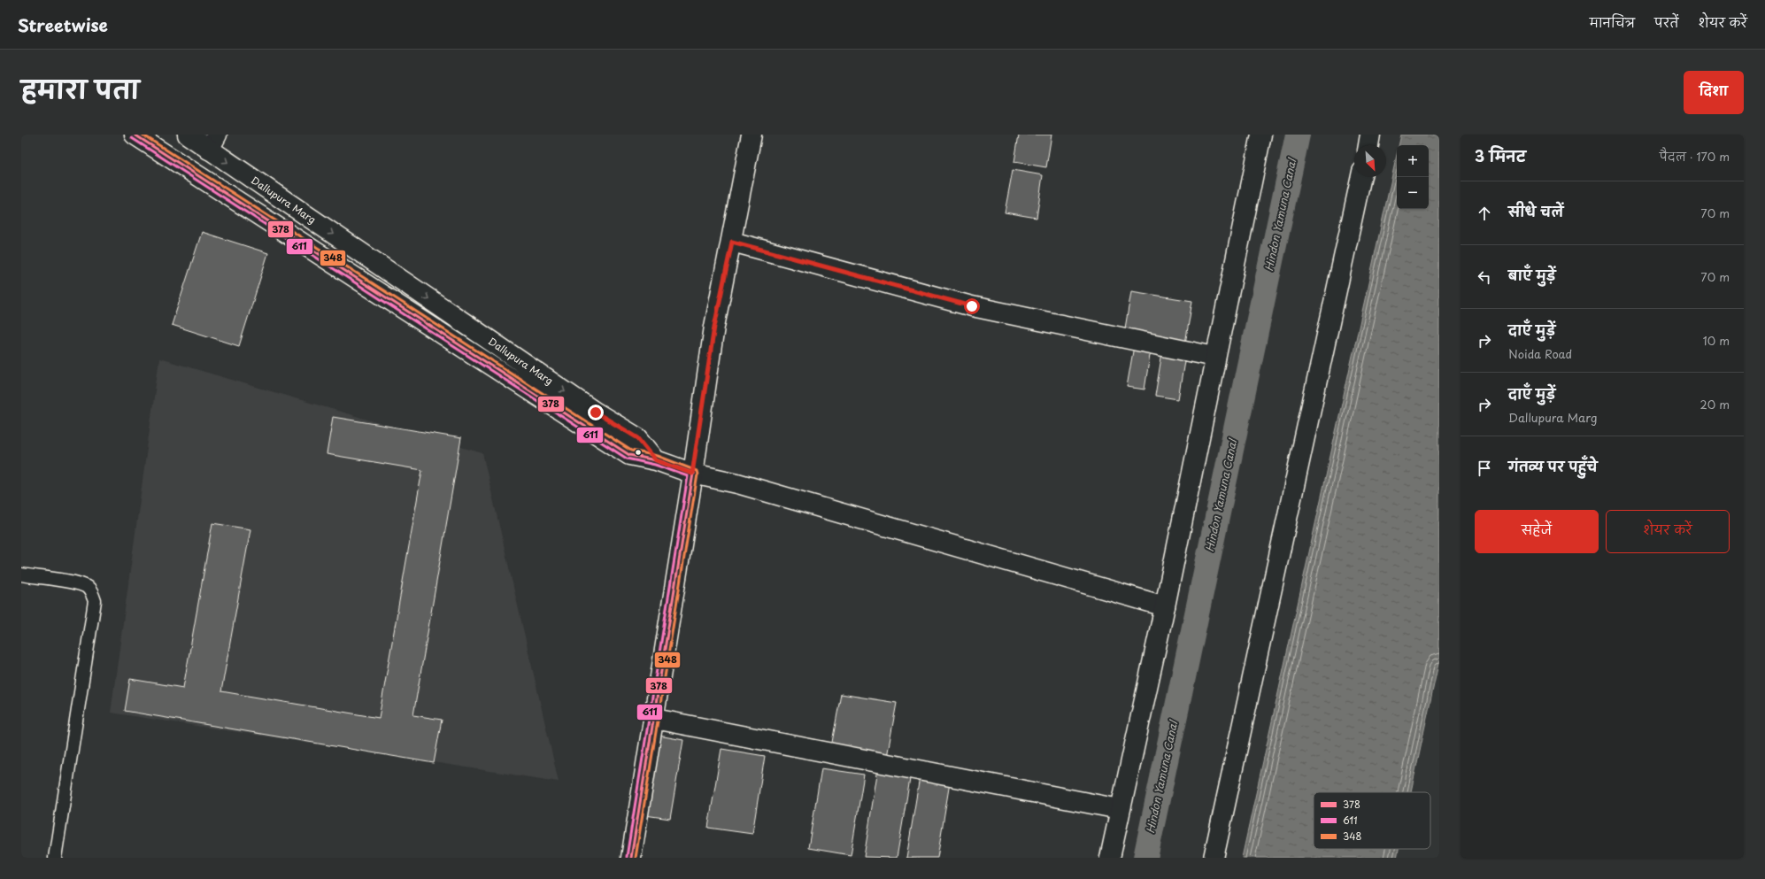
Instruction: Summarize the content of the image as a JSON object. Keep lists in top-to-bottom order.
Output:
{
  "streets": {
    "street": ["Dallupura Marg"]
  },
  "water": ["Hindon Yamuna Canal"],
  "lines": ["transit line 378", "transit line 348", "transit line 611"],
  "legend": ["378", "611", "348"],
  "north": "bottom right",
  "page": {
    "header": "Streetwise",
    "nav": ["मानचित्र", "परतें", "शेयर करें"],
    "title": "हमारा पता",
    "buttons": [
      "दिशा",
      ["सहेजें", "शेयर करें"]
    ],
    "heading": ["3 मिनट", "पैदल · 170 m"],
    "map_buttons": ["+", "−"],
    "list": [
      ["सीधे चलें", "70 m"],
      ["बाएँ मुड़ें", "70 m"],
      ["दाएँ मुड़ें", "Noida Road", "10 m"],
      ["दाएँ मुड़ें", "Dallupura Marg", "20 m"],
      "गंतव्य पर पहुँचे"
    ]
  }
}
